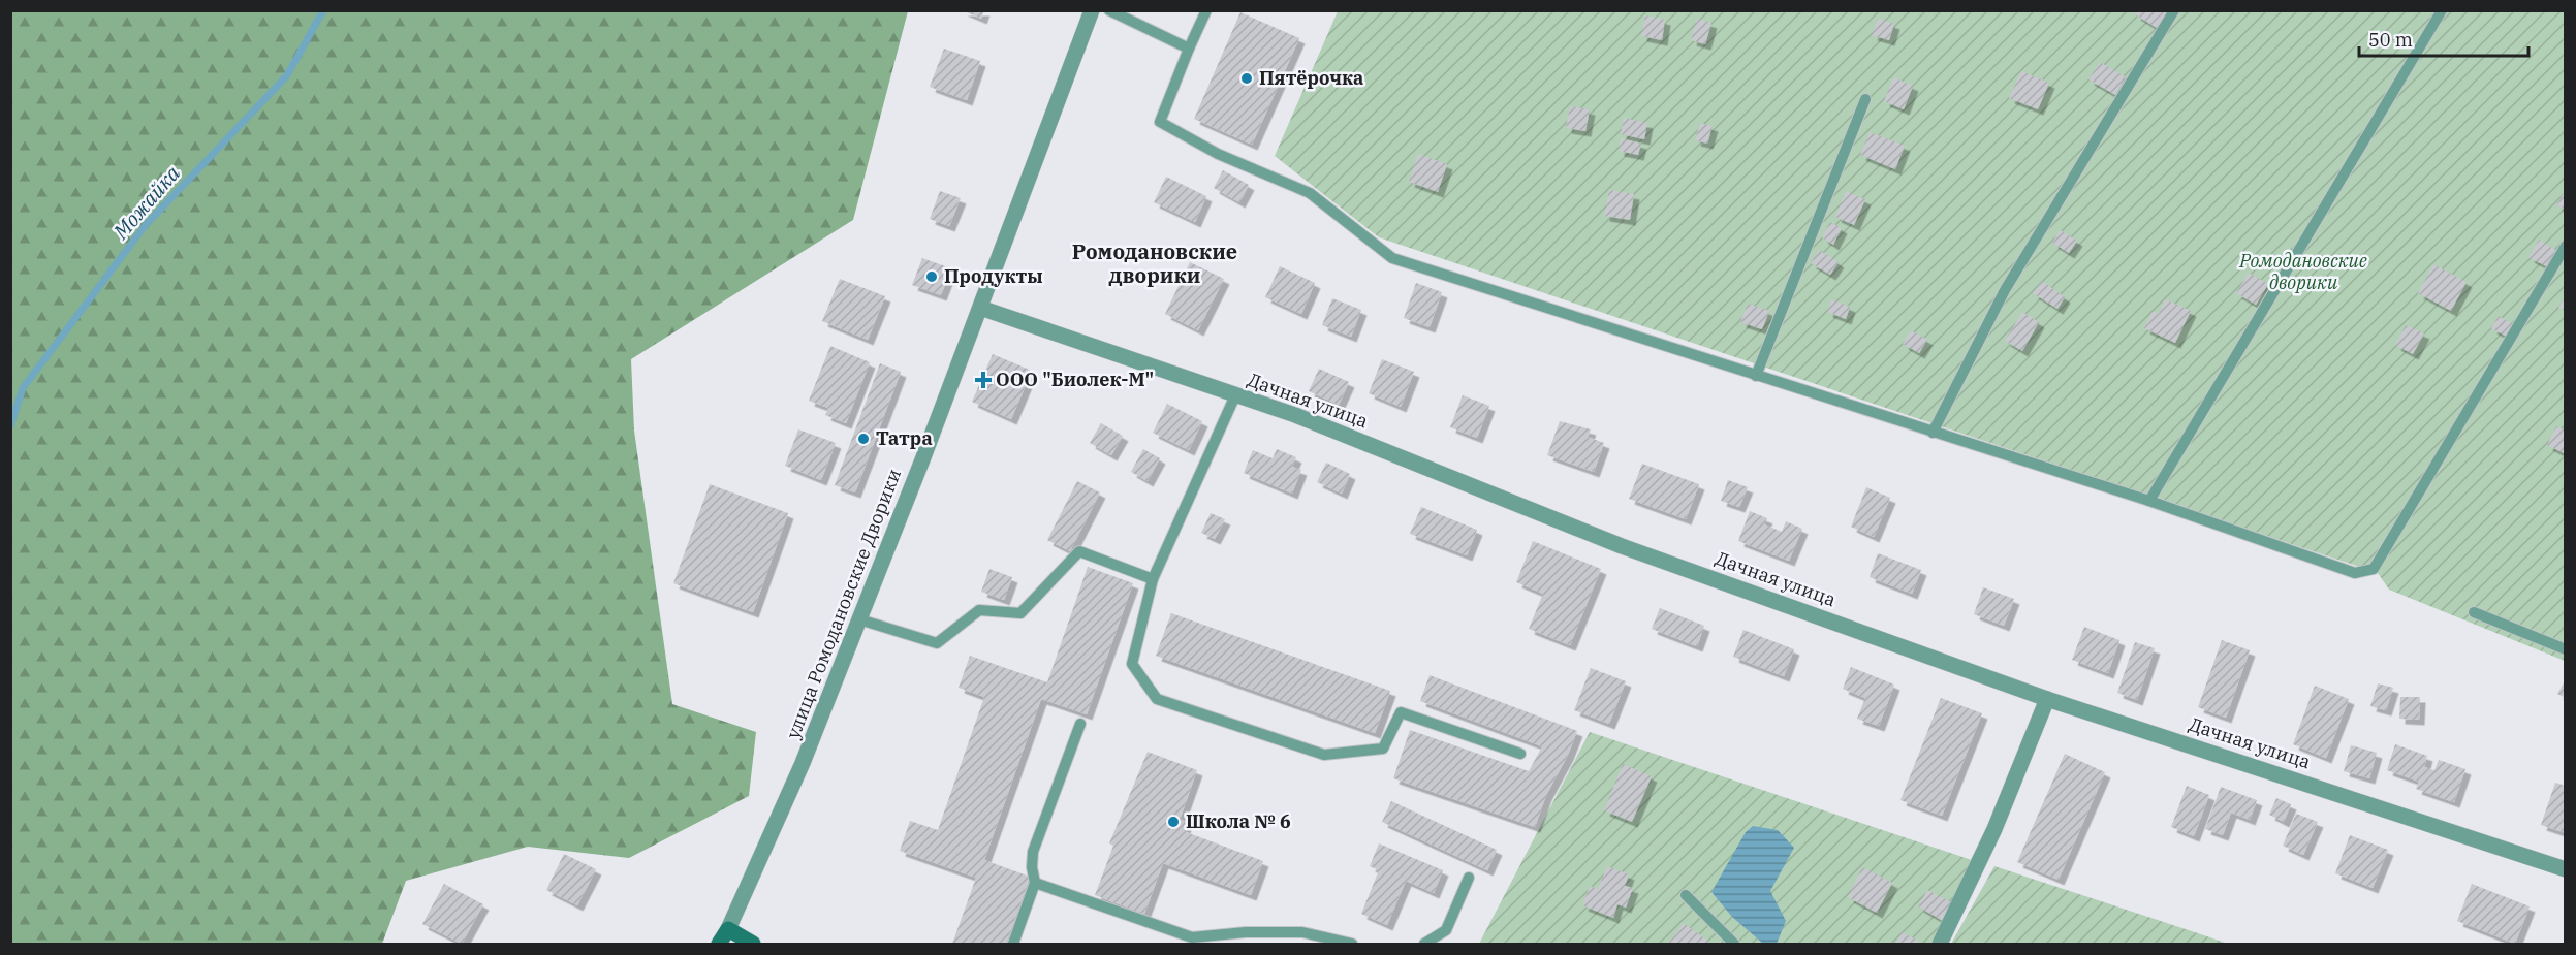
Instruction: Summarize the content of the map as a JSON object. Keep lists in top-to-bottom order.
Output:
{
  "streets": {
    "street": ["Дачная улица", "улица Ромодановские Дворики"]
  },
  "crossings": [
    ["Дачная улица", "улица Ромодановские Дворики"]
  ],
  "districts": ["Ромодановские дворики"],
  "water": ["Можайка"],
  "parks": ["Ромодановские дворики"],
  "places": {
    "other": [
      "Пятёрочка",
      "Продукты",
      "Татра",
      "Школа № 6"
    ],
    "health": ["ООО \"Биолек-М\""]
  },
  "scale_bar": "50 m"
}
